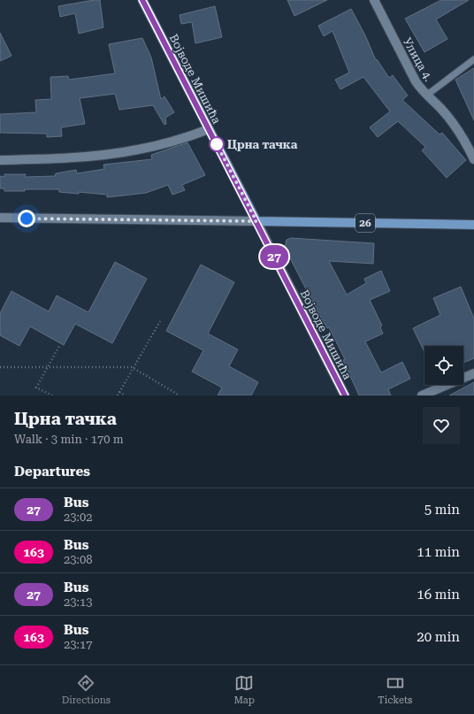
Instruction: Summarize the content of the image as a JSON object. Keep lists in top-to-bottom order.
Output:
{
  "streets": {
    "main road": ["Војводе Мишића", "26"],
    "street": ["Улица 4."]
  },
  "crossings": [
    ["Војводе Мишића", "26"]
  ],
  "places": ["Црна тачка"],
  "lines": ["bus line 27"],
  "page": {
    "on_map": "27",
    "heading": [
      ["Црна тачка", "Walk · 3 min · 170 m"],
      "Departures"
    ],
    "list": [
      {
        "mark": "27",
        "name": "Bus",
        "note": "23:02",
        "value": "5 min"
      },
      {
        "mark": "163",
        "name": "Bus",
        "note": "23:08",
        "value": "11 min"
      },
      {
        "mark": "27",
        "name": "Bus",
        "note": "23:13",
        "value": "16 min"
      },
      {
        "mark": "163",
        "name": "Bus",
        "note": "23:17",
        "value": "20 min"
      }
    ],
    "tabs": ["Directions", "Map", "Tickets"]
  }
}
